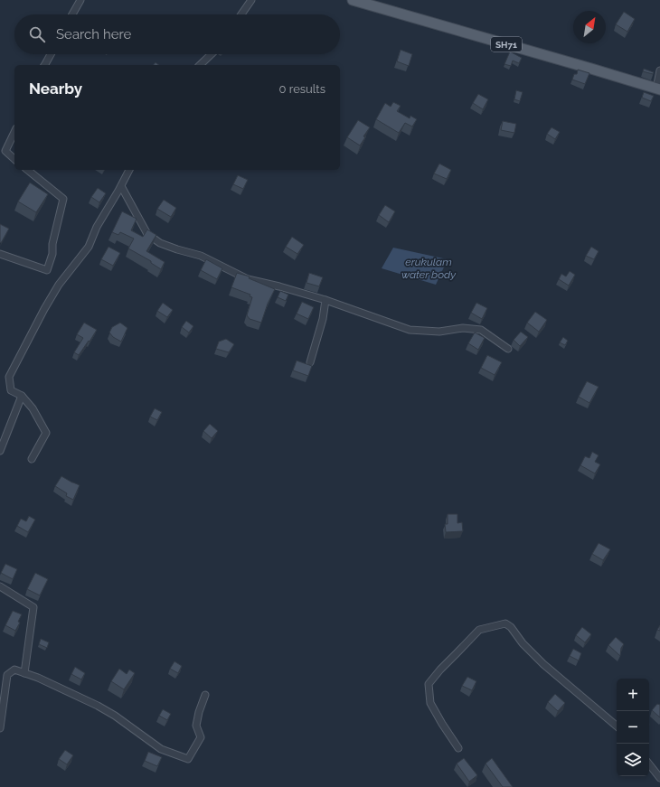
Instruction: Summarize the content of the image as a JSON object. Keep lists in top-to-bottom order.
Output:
{
  "streets": {
    "main road": ["SH71"]
  },
  "water": ["erukulam water body"],
  "north": "top right",
  "page": {
    "search": "Search here",
    "heading": ["Nearby", "0 results"],
    "map_buttons": ["+", "−"]
  }
}
